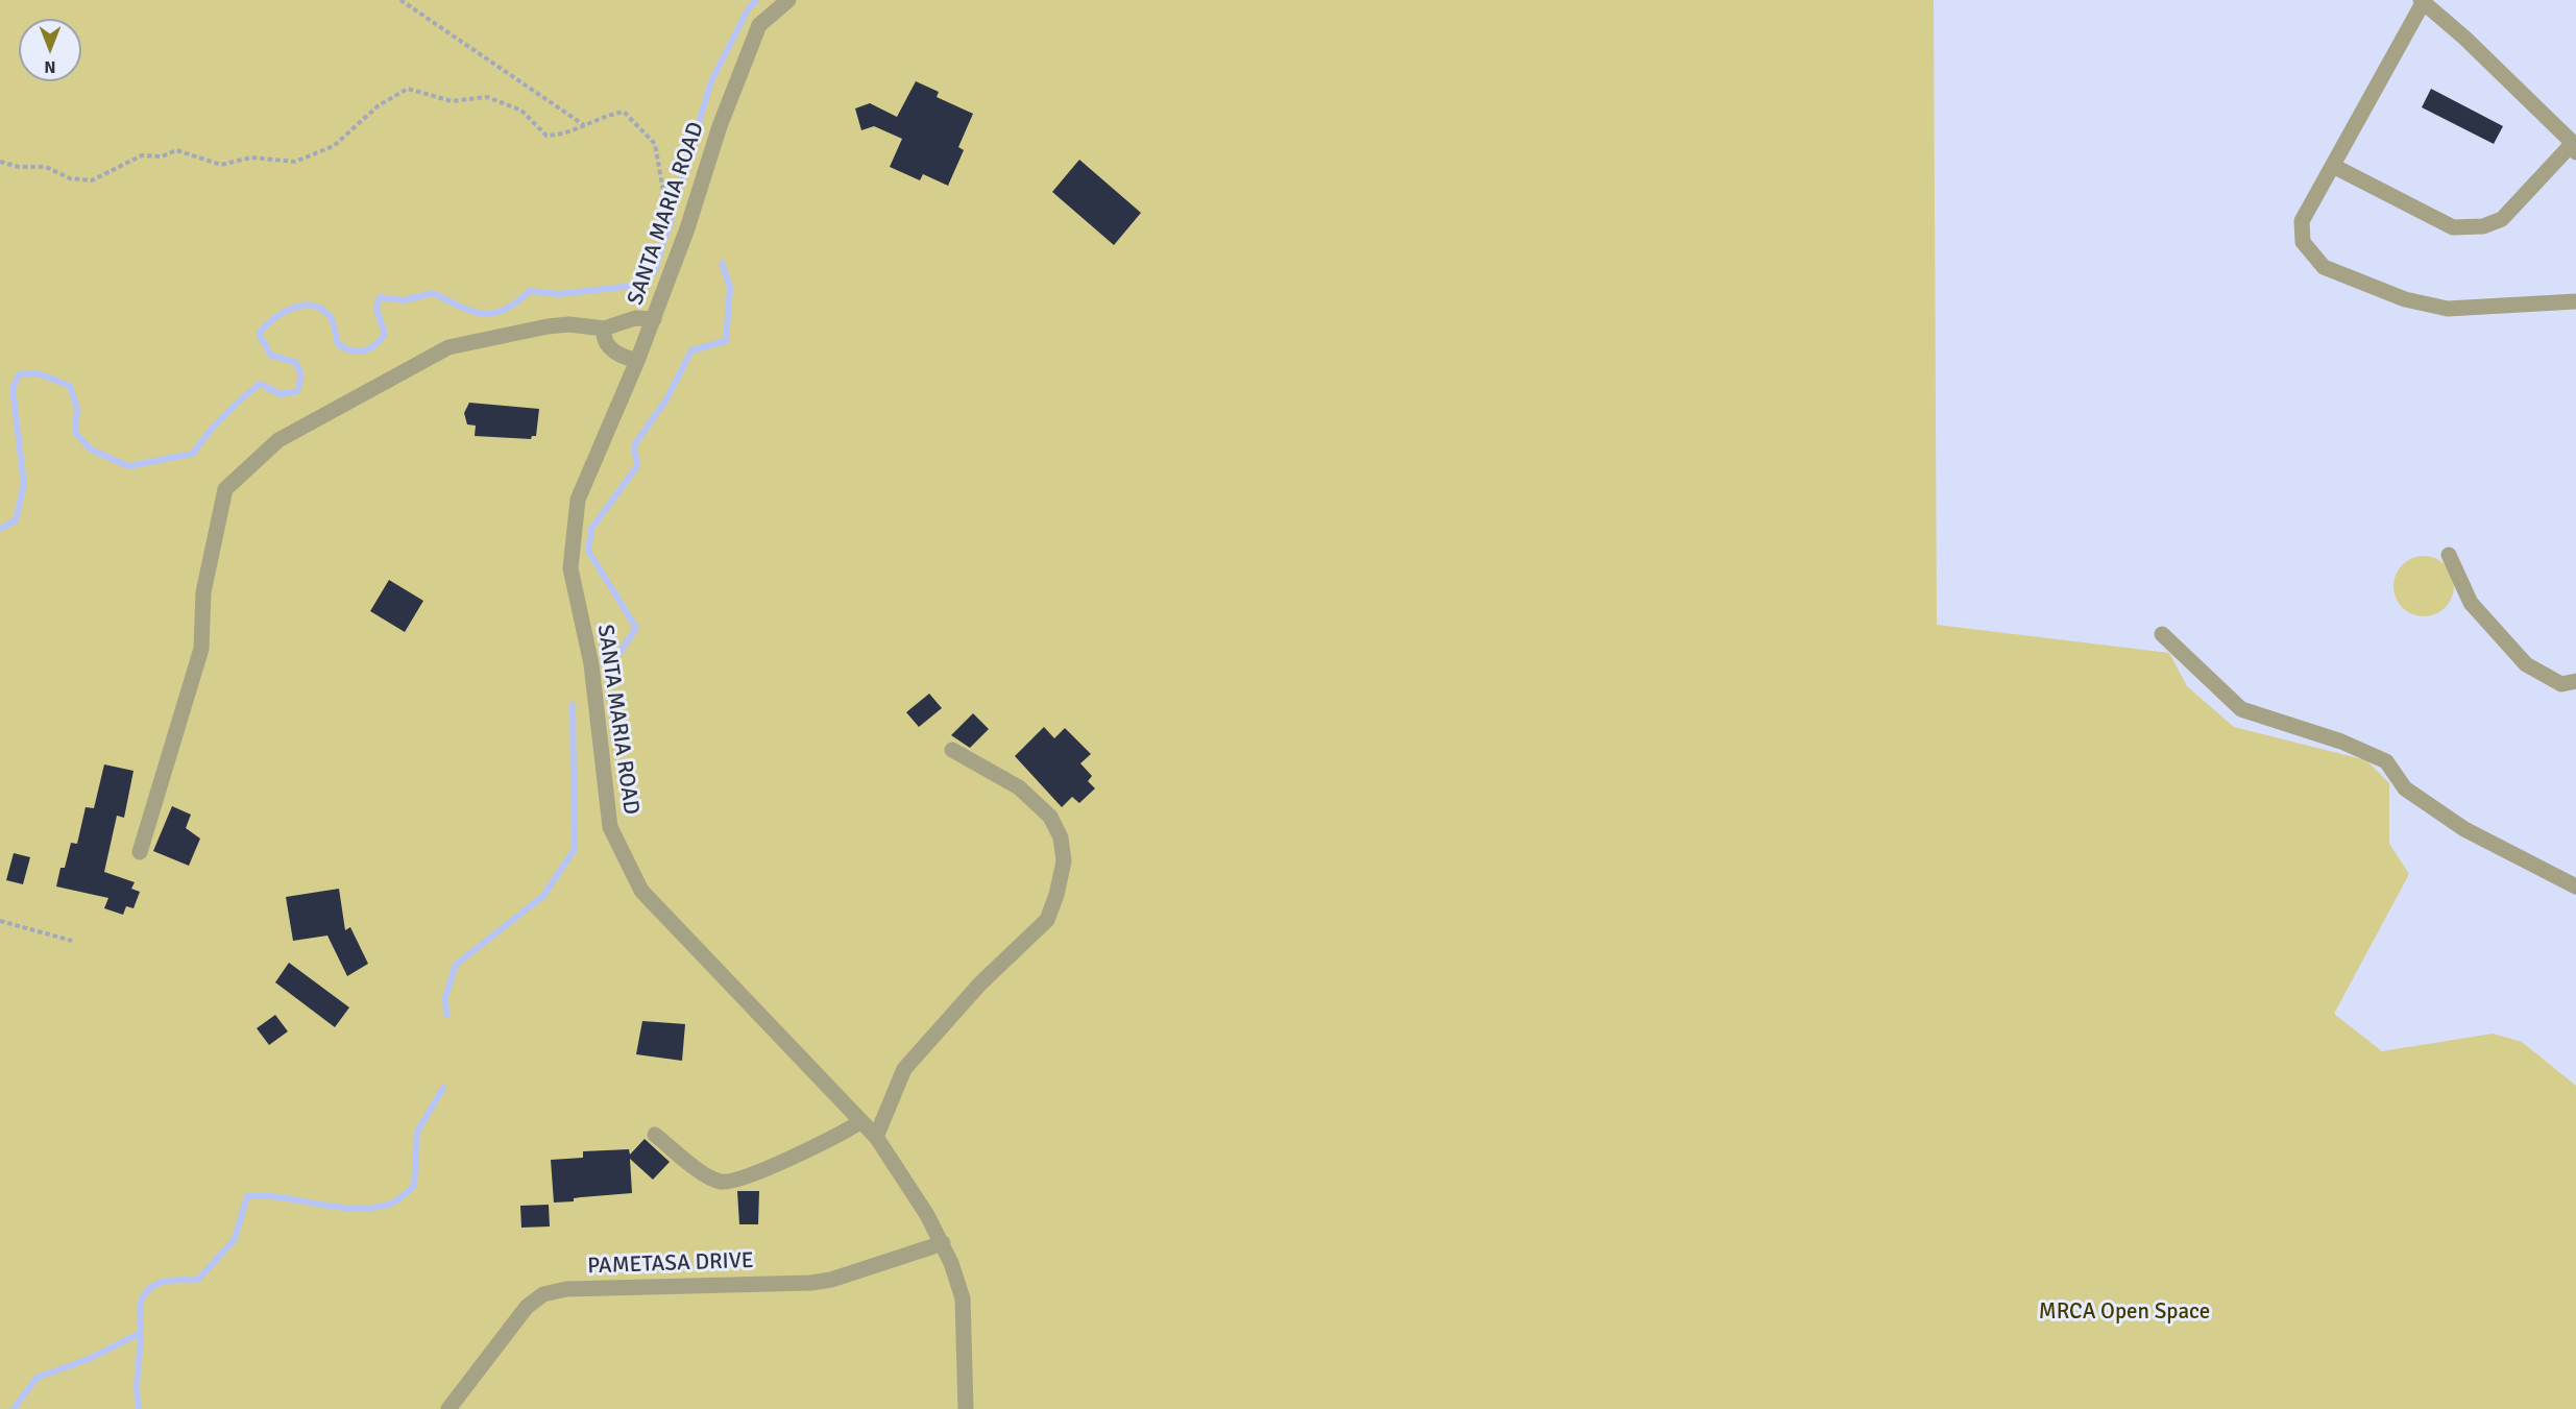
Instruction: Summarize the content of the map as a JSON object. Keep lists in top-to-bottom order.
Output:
{
  "streets": {
    "street": ["SANTA MARIA ROAD", "PAMETASA DRIVE"]
  },
  "crossings": [
    ["SANTA MARIA ROAD", "PAMETASA DRIVE"]
  ],
  "parks": ["MRCA Open Space"],
  "north": "bottom"
}
